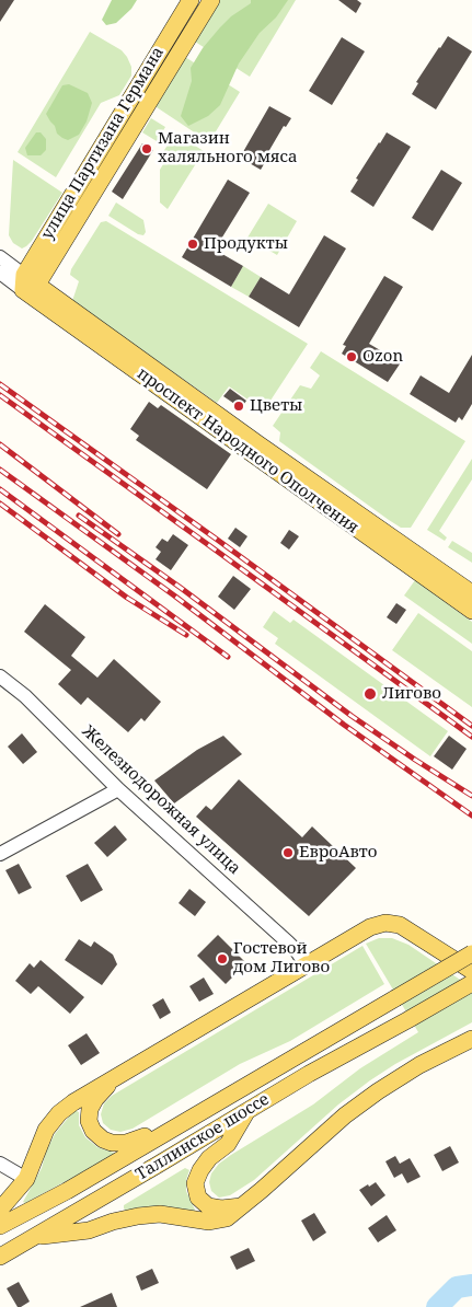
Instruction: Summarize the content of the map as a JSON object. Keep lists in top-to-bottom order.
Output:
{
  "streets": {
    "main road": ["улица Партизана Германа", "проспект Народного Ополчения", "Таллинское шоссе"],
    "street": ["Железнодорожная улица"]
  },
  "crossings": [
    ["улица Партизана Германа", "проспект Народного Ополчения"]
  ],
  "places": [
    "Магазин халяльного мяса",
    "Продукты",
    "Ozon",
    "Цветы",
    "Лигово",
    "ЕвроАвто",
    "Гостевой дом Лигово"
  ]
}
